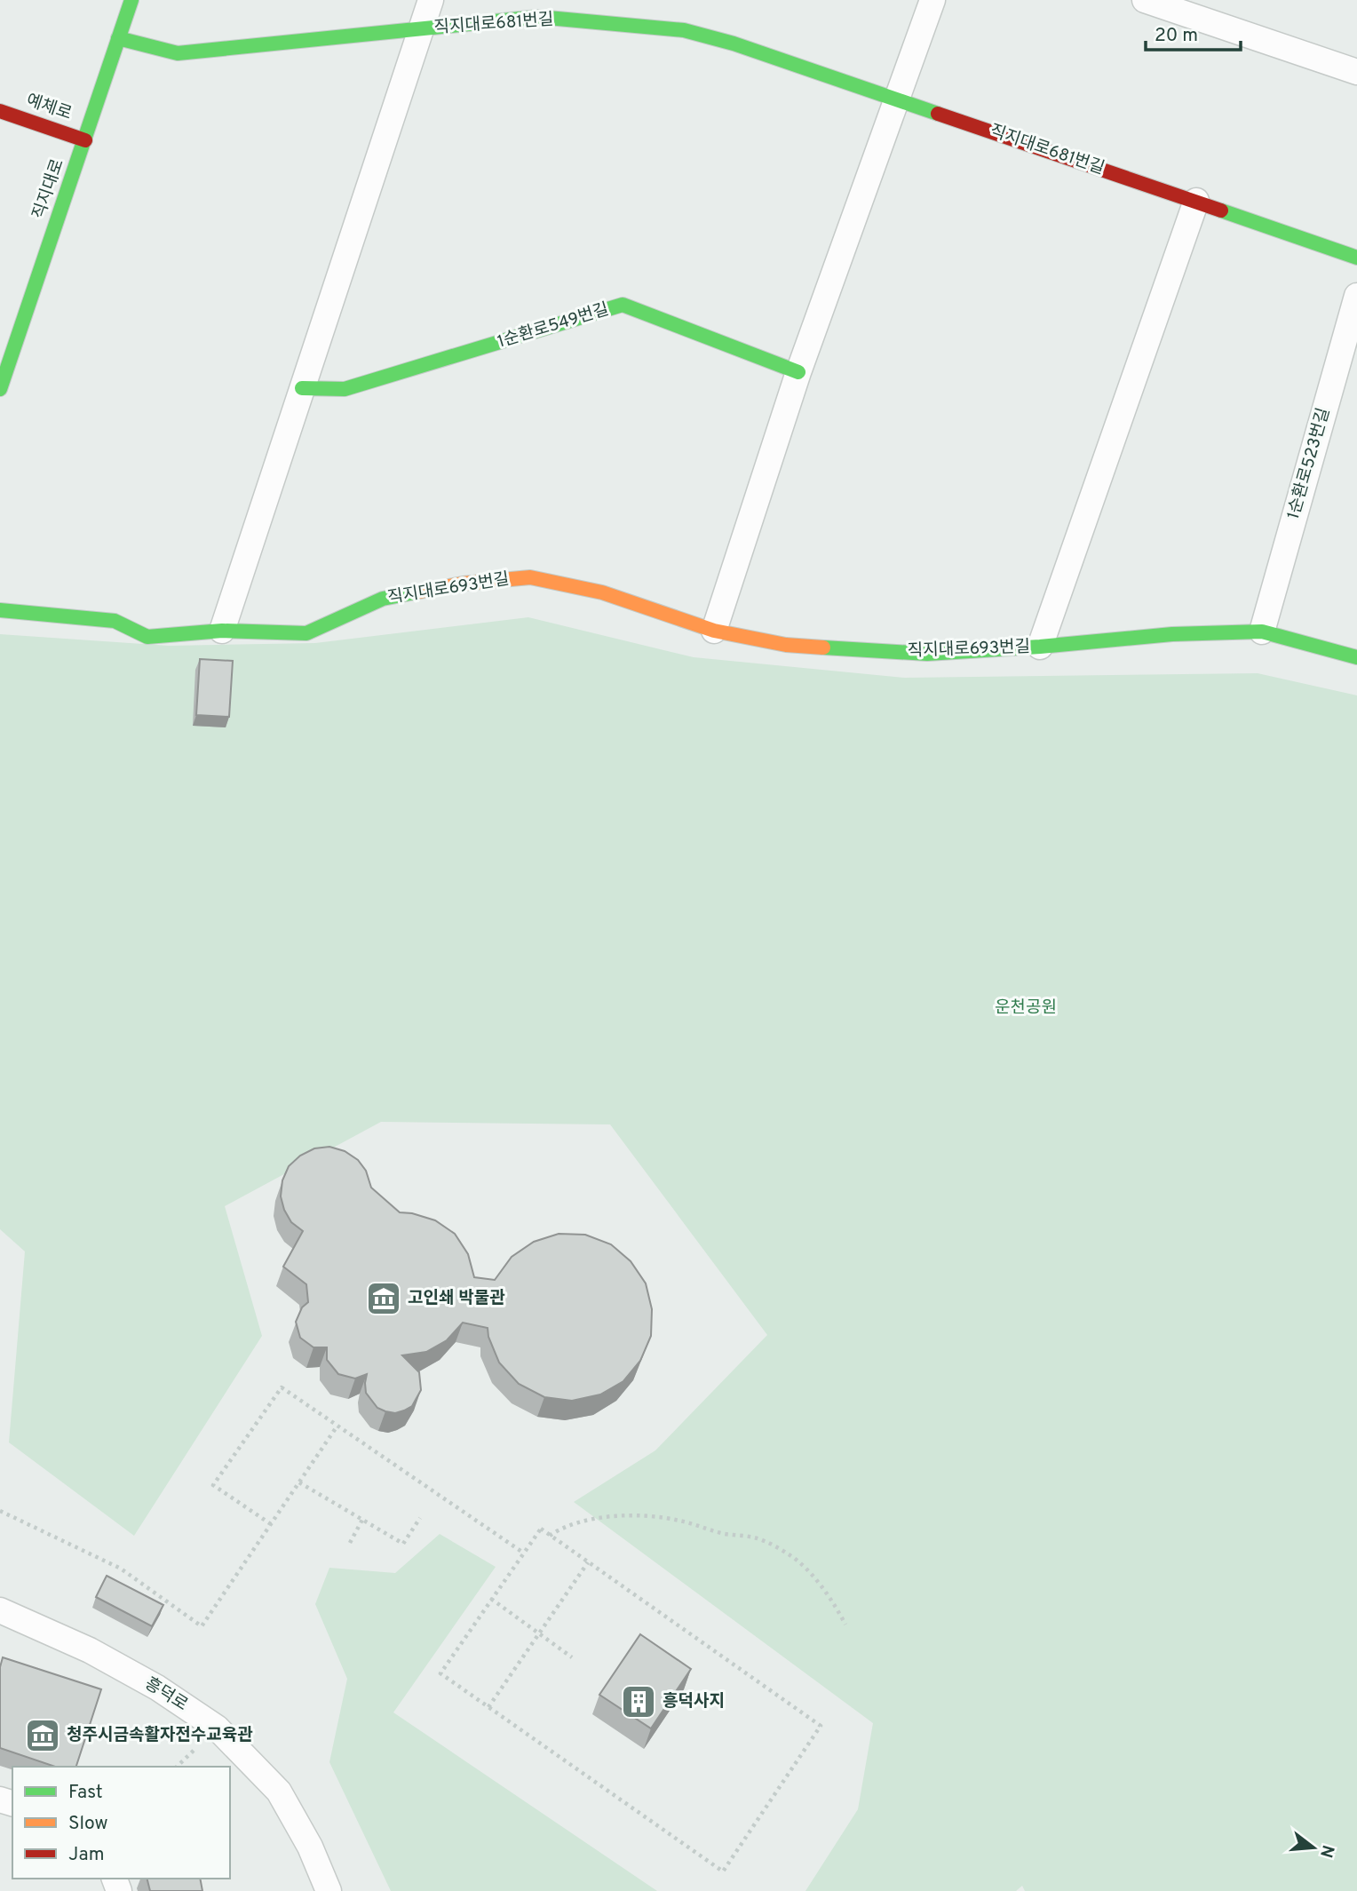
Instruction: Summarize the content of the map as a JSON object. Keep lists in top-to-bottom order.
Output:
{
  "streets": {
    "street": [
      "직지대로681번길",
      "예체로",
      "직지대로",
      "1순환로549번길",
      "1순환로523번길",
      "직지대로693번길",
      "흥덕로"
    ]
  },
  "crossings": [
    ["직지대로681번길", "직지대로"],
    ["직지대로681번길", "직지대로693번길"],
    ["예체로", "직지대로"],
    ["1순환로523번길", "직지대로693번길"]
  ],
  "parks": ["운천공원"],
  "places": {
    "museum": ["고인쇄 박물관", "청주시금속활자전수교육관"],
    "building": ["흥덕사지"]
  },
  "legend": ["Fast", "Slow", "Jam"],
  "scale_bar": "20 m",
  "north": "right"
}
